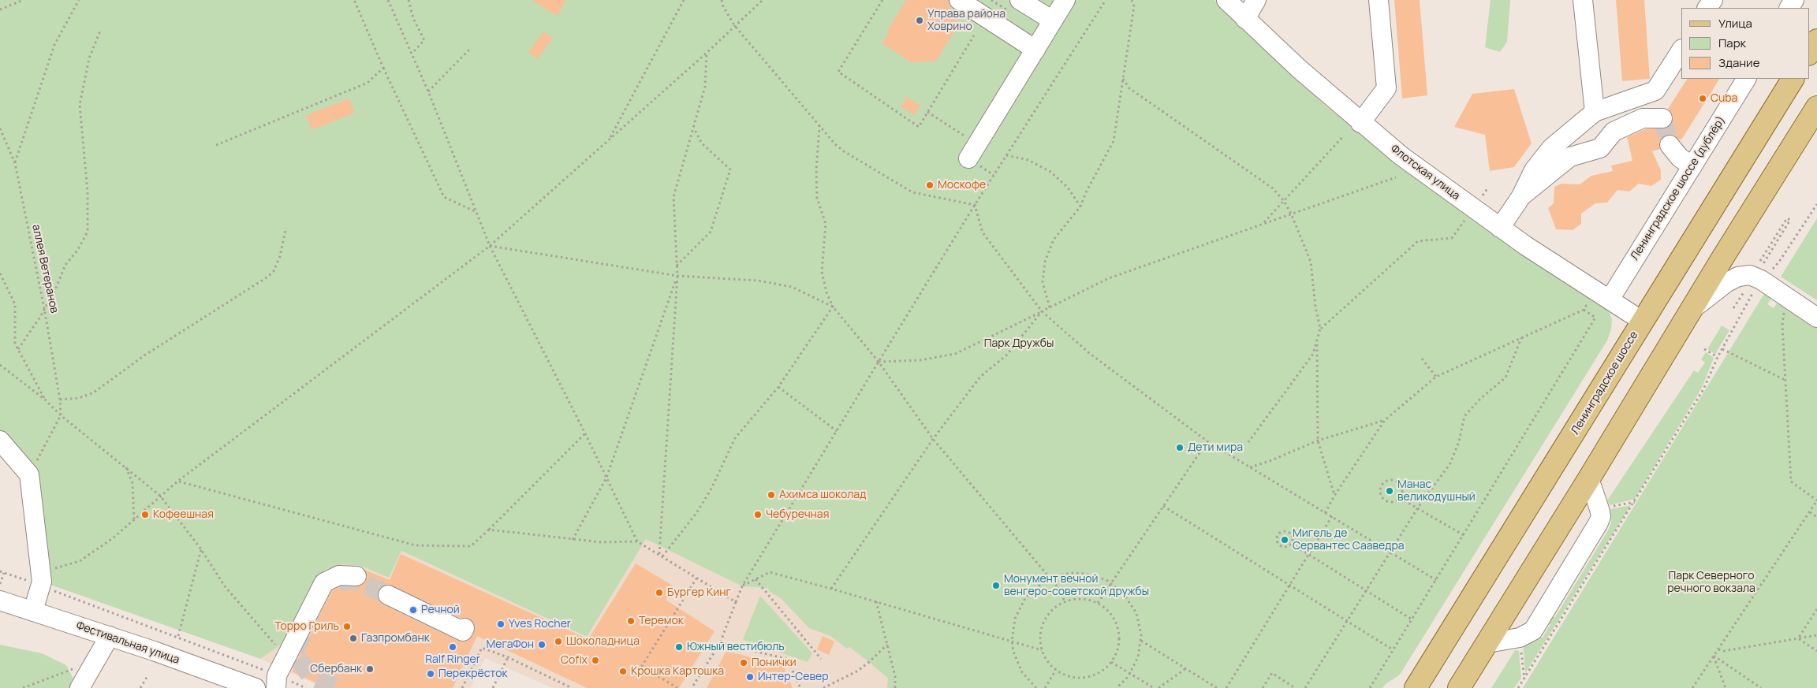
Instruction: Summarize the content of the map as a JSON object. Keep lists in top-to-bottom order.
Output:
{
  "streets": {
    "main road": ["Ленинградское шоссе"],
    "street": ["Флотская улица", "Ленинградское шоссе (дублёр)", "Фестивальная улица"],
    "path": ["аллея Ветеранов"]
  },
  "crossings": [
    ["Флотская улица", "Ленинградское шоссе (дублёр)"],
    ["Флотская улица", "Ленинградское шоссе"]
  ],
  "parks": ["Парк Дружбы", "Парк Северного речного вокзала"],
  "places": [
    "Управа района Ховрино",
    "Cuba",
    "Москофе",
    "Дети мира",
    "Манас великодушный",
    "Ахимса шоколад",
    "Кофеешная",
    "Чебуречная",
    "Мигель де Сервантес Сааведра",
    "Монумент вечной венгеро-советской дружбы",
    "Бургер Кинг",
    "Речной",
    "Теремок",
    "Yves Rocher",
    "Торро Гриль",
    "Газпромбанк",
    "Шоколадница",
    "МегаФон",
    "Ralf Ringer",
    "Южный вестибюль",
    "Cofix",
    "Понички",
    "Сбербанк",
    "Крошка Картошка",
    "Перекрёсток",
    "Интер-Север"
  ],
  "legend": ["Улица", "Парк", "Здание"]
}
